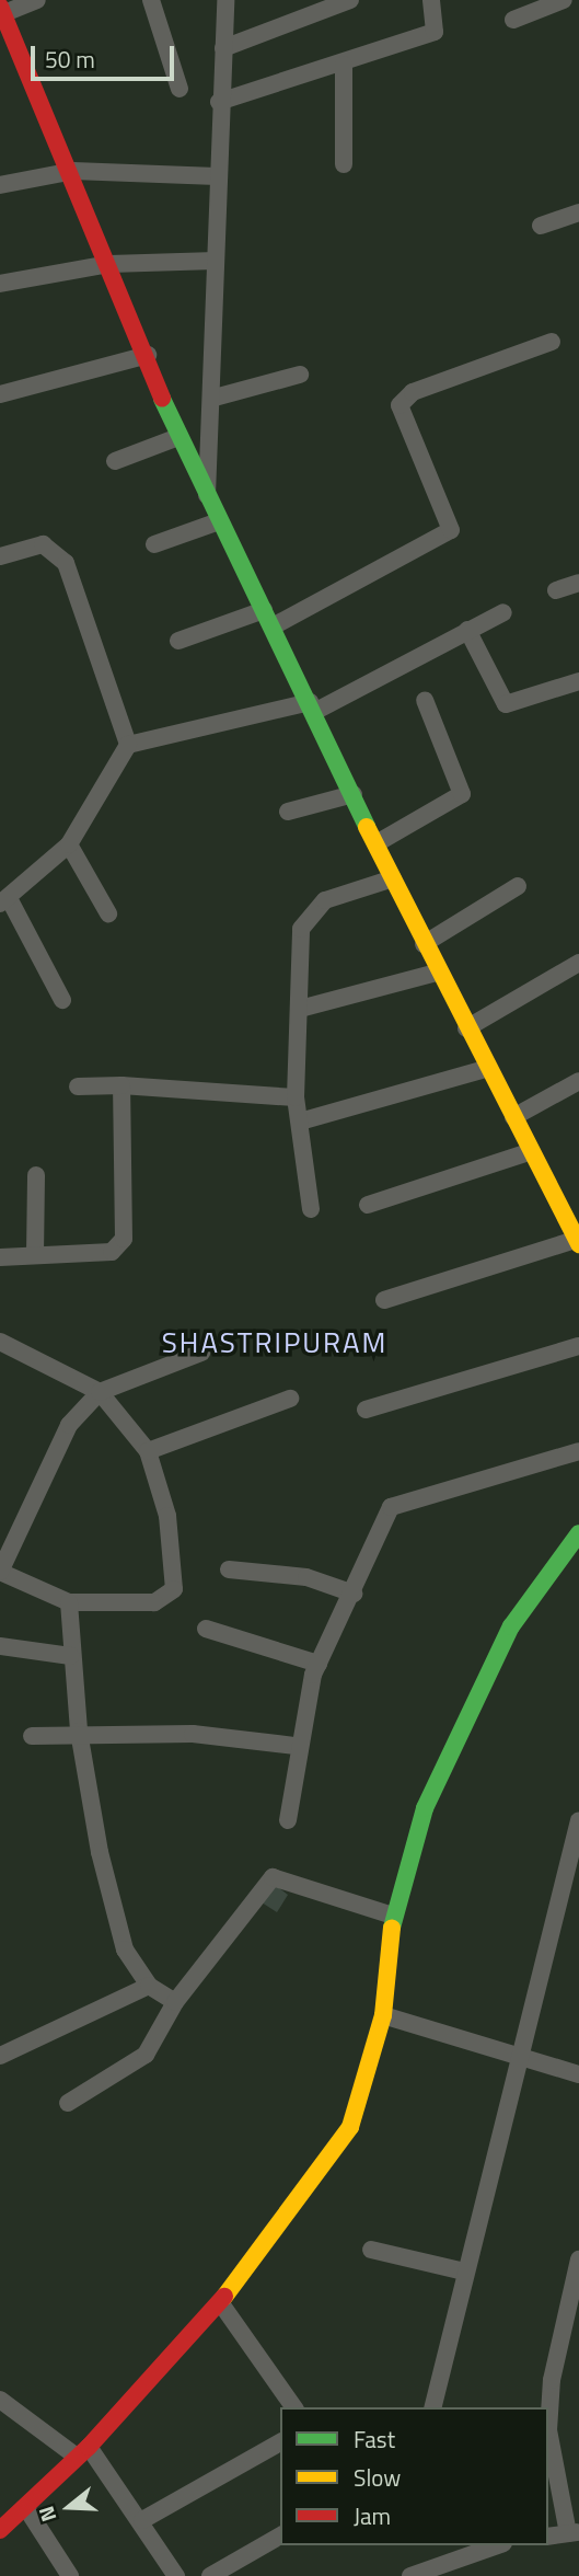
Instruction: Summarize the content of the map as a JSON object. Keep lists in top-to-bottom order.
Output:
{
  "districts": ["SHASTRIPURAM"],
  "legend": ["Fast", "Slow", "Jam"],
  "scale_bar": "50 m",
  "north": "left"
}
